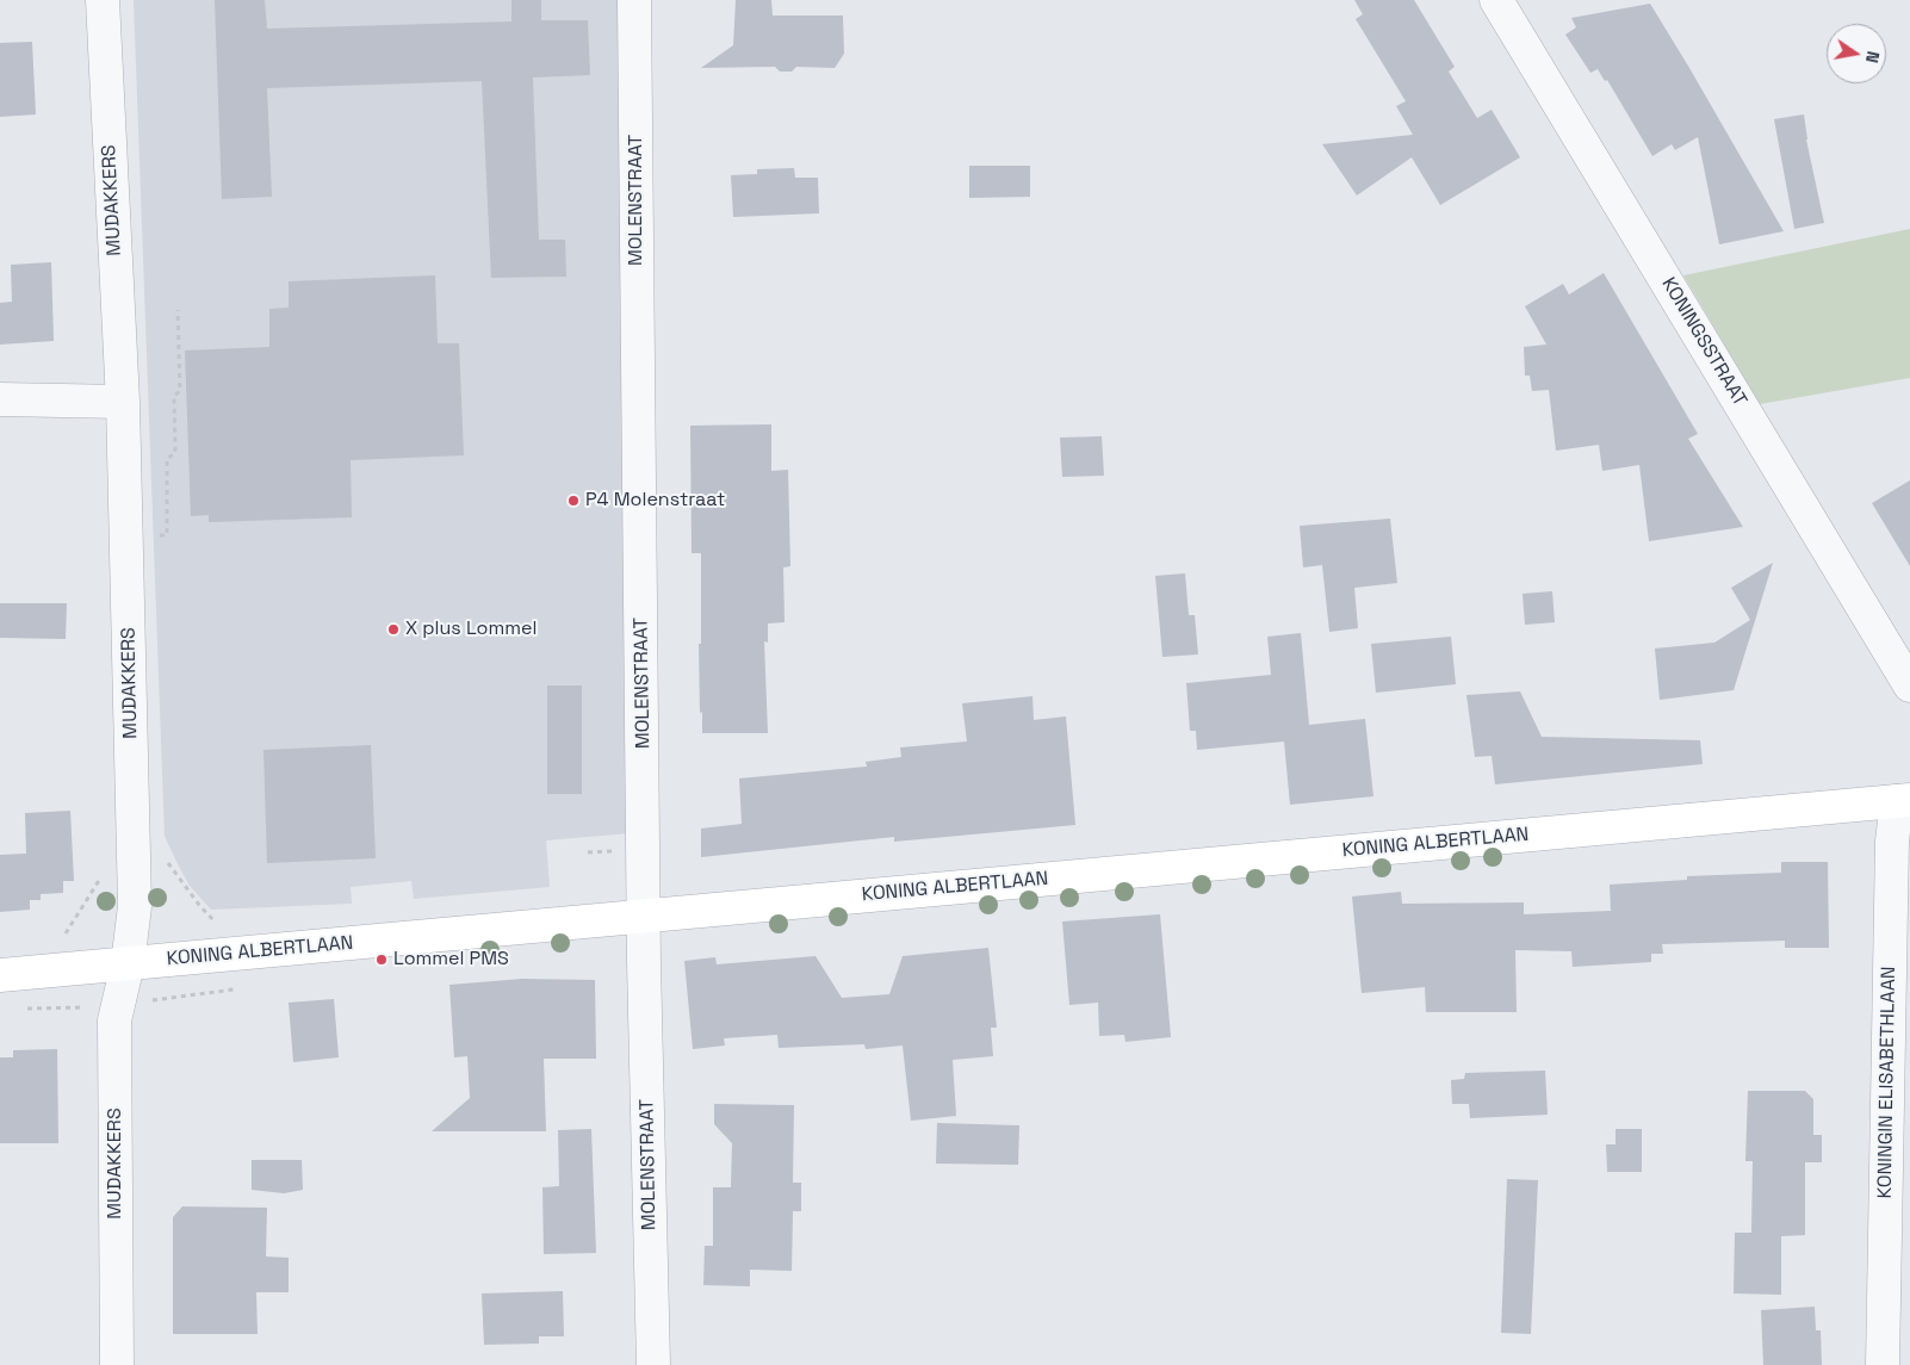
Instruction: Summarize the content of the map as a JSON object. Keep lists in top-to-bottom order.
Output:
{
  "streets": {
    "main road": ["KONING ALBERTLAAN"],
    "street": [
      "MUDAKKERS",
      "MOLENSTRAAT",
      "KONINGSSTRAAT",
      "KONINGIN ELISABETHLAAN"
    ]
  },
  "crossings": [
    ["MUDAKKERS", "KONING ALBERTLAAN"],
    ["MOLENSTRAAT", "KONING ALBERTLAAN"],
    ["KONING ALBERTLAAN", "KONINGIN ELISABETHLAAN"]
  ],
  "places": ["P4 Molenstraat", "X plus Lommel", "Lommel PMS"],
  "north": "right"
}
